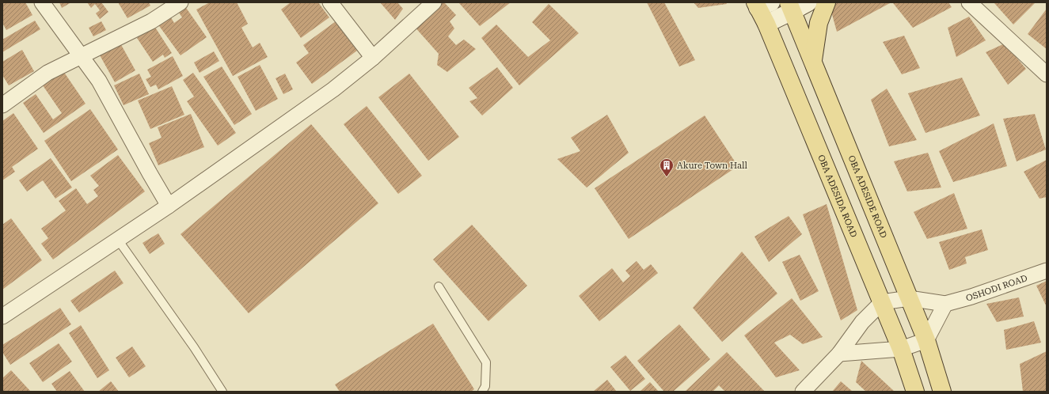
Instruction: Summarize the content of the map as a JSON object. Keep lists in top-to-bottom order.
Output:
{
  "streets": {
    "main road": ["OBA ADESIDA ROAD", "OBA ADESIDE ROAD"],
    "street": ["OSHODI ROAD"]
  },
  "places": {
    "building": ["Akure Town Hall"]
  }
}
